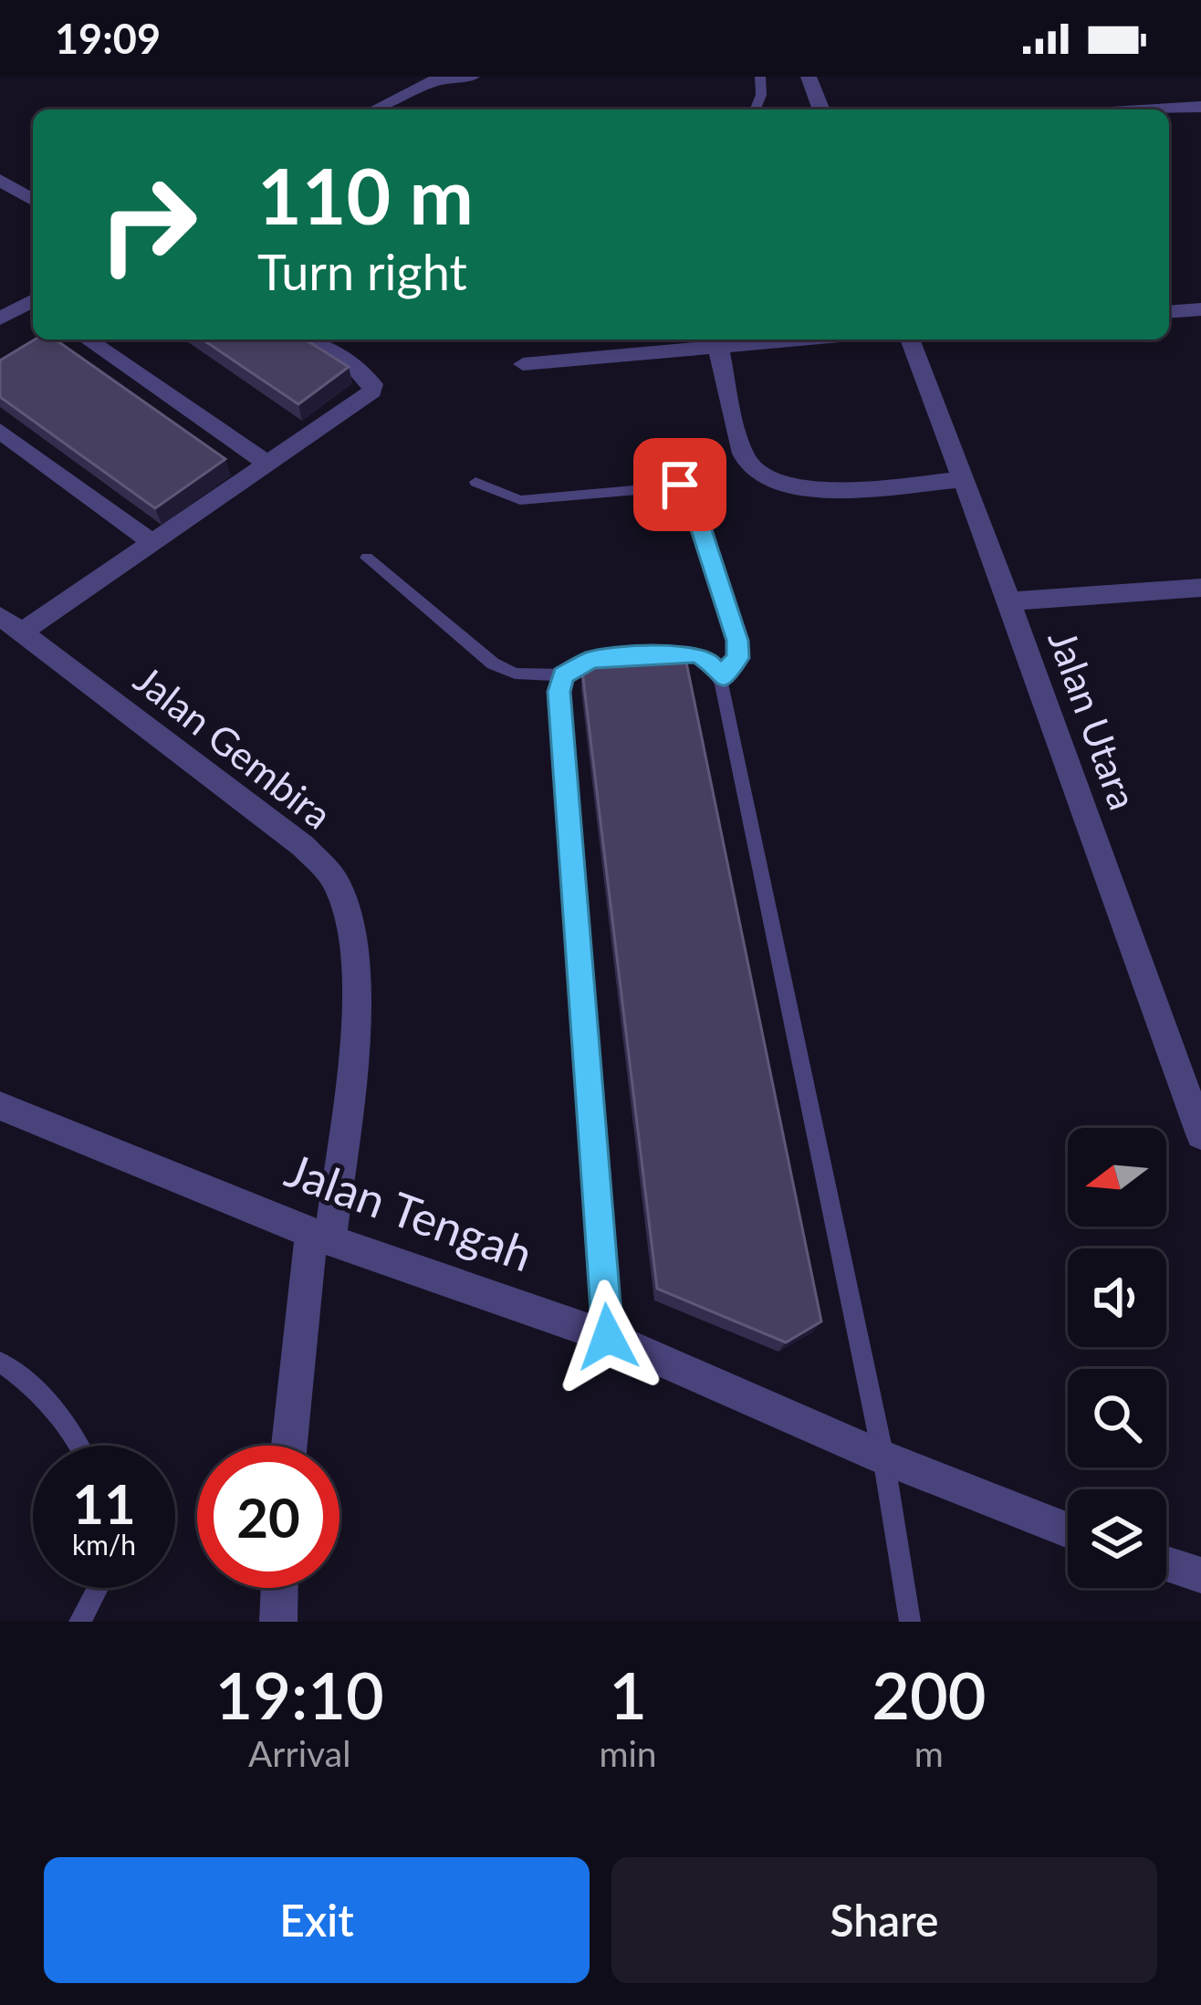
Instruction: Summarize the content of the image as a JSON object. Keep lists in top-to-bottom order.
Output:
{
  "streets": {
    "street": ["Jalan Utara", "Jalan Gembira", "Jalan Tengah"]
  },
  "crossings": [
    ["Jalan Gembira", "Jalan Tengah"]
  ],
  "north": "left",
  "page": {
    "status": "19:09",
    "turn": ["110 m", "Turn right"],
    "speed": "11 km/h",
    "limit": "20",
    "eta": [
      "19:10",
      "Arrival",
      "1",
      "min",
      "200",
      "m"
    ],
    "buttons": ["Exit", "Share"]
  }
}
